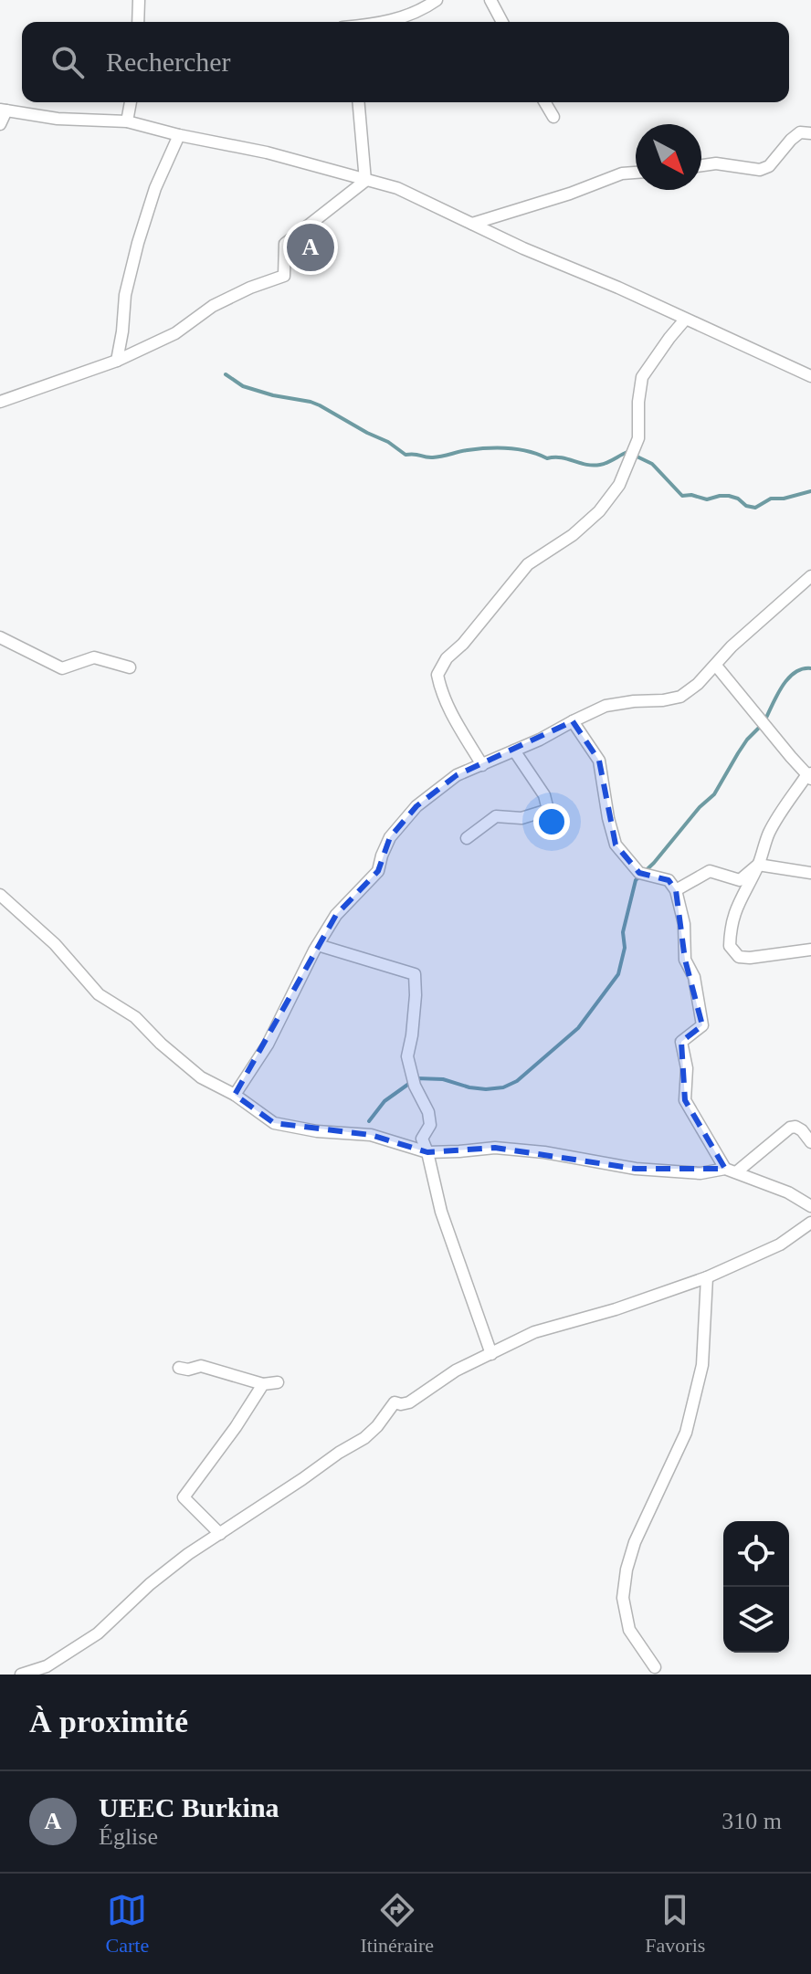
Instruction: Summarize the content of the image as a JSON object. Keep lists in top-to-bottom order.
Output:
{
  "north": "bottom right",
  "page": {
    "search": "Rechercher",
    "pins": "A",
    "heading": "À proximité",
    "list": [
      {
        "mark": "A",
        "name": "UEEC Burkina",
        "note": "Église",
        "value": "310 m"
      }
    ],
    "nav": ["Carte", "Itinéraire", "Favoris"]
  }
}
